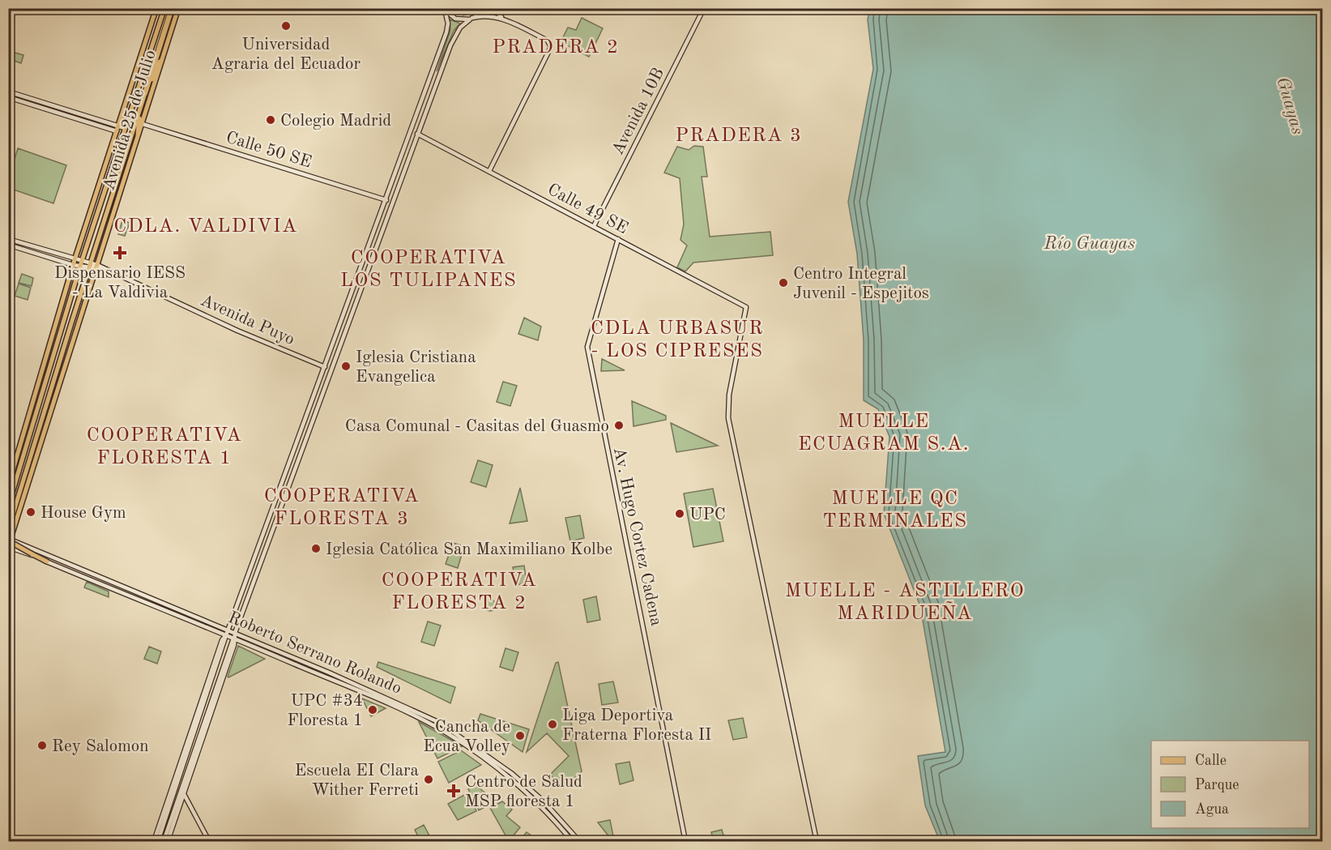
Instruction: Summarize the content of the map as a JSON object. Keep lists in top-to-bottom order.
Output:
{
  "streets": {
    "main road": [
      "Avenida 10B",
      "Avenida 25 de Julio",
      "Calle 50 SE",
      "Calle 49 SE",
      "Avenida Puyo",
      "Av. Hugo Cortez Cadena",
      "Roberto Serrano Rolando"
    ]
  },
  "crossings": [
    ["Avenida 10B", "Calle 49 SE"],
    ["Avenida 25 de Julio", "Calle 50 SE"],
    ["Avenida 25 de Julio", "Avenida Puyo"],
    ["Avenida 25 de Julio", "Roberto Serrano Rolando"],
    ["Calle 49 SE", "Av. Hugo Cortez Cadena"]
  ],
  "districts": [
    "PRADERA 2",
    "PRADERA 3",
    "CDLA. VALDIVIA",
    "COOPERATIVA LOS TULIPANES",
    "CDLA URBASUR - LOS CIPRESES",
    "MUELLE ECUAGRAM S.A.",
    "COOPERATIVA FLORESTA 1",
    "COOPERATIVA FLORESTA 3",
    "MUELLE QC TERMINALES",
    "COOPERATIVA FLORESTA 2",
    "MUELLE - ASTILLERO MARIDUEÑA"
  ],
  "water": ["Guayas", "Río Guayas"],
  "places": {
    "other": [
      "Universidad Agraria del Ecuador",
      "Colegio Madrid",
      "Centro Integral Juvenil - Espejitos",
      "Iglesia Cristiana Evangelica",
      "Casa Comunal - Casitas del Guasmo",
      "House Gym",
      "UPC",
      "Iglesia Católica San Maximiliano Kolbe",
      "UPC #34 Floresta 1",
      "Liga Deportiva Fraterna Floresta II",
      "Cancha de Ecua Volley",
      "Rey Salomon",
      "Escuela EI Clara Wither Ferreti"
    ],
    "health": ["Dispensario IESS - La Valdivia", "Centro de Salud MSP floresta 1"]
  },
  "legend": ["Calle", "Parque", "Agua"]
}
